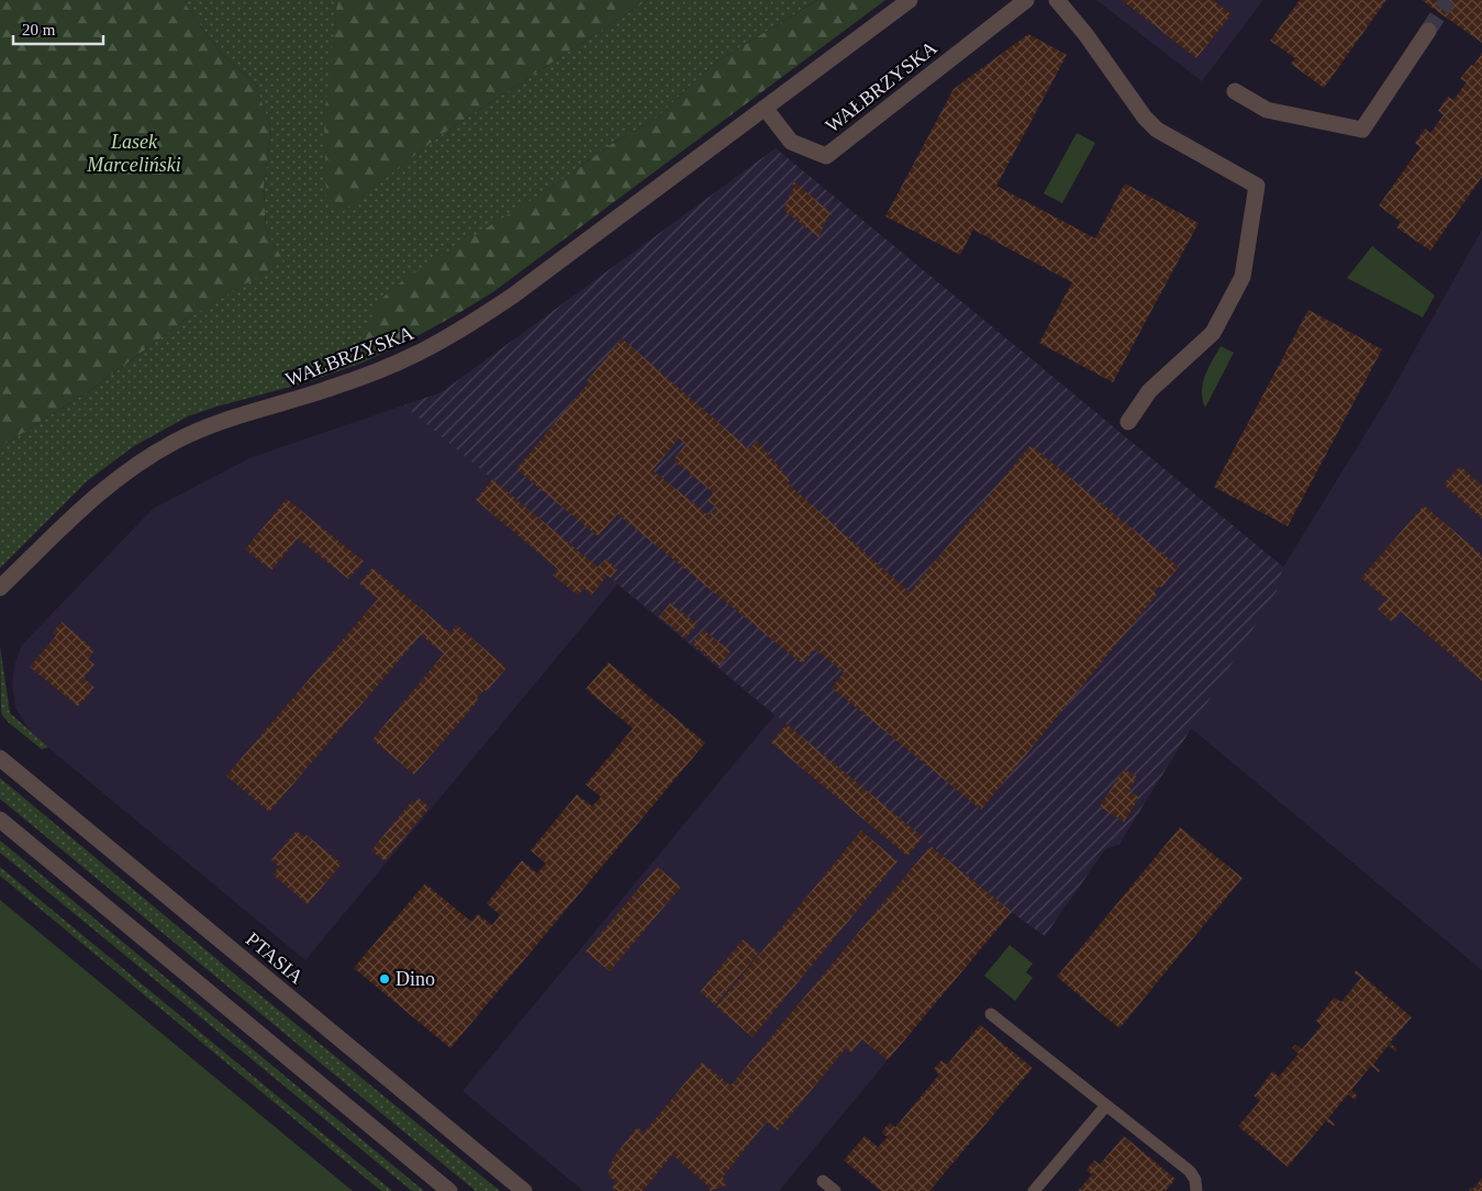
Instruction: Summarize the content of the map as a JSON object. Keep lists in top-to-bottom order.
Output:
{
  "streets": {
    "street": ["WAŁBRZYSKA", "PTASIA"]
  },
  "parks": ["Lasek Marceliński"],
  "places": ["Dino"],
  "scale_bar": "20 m"
}
